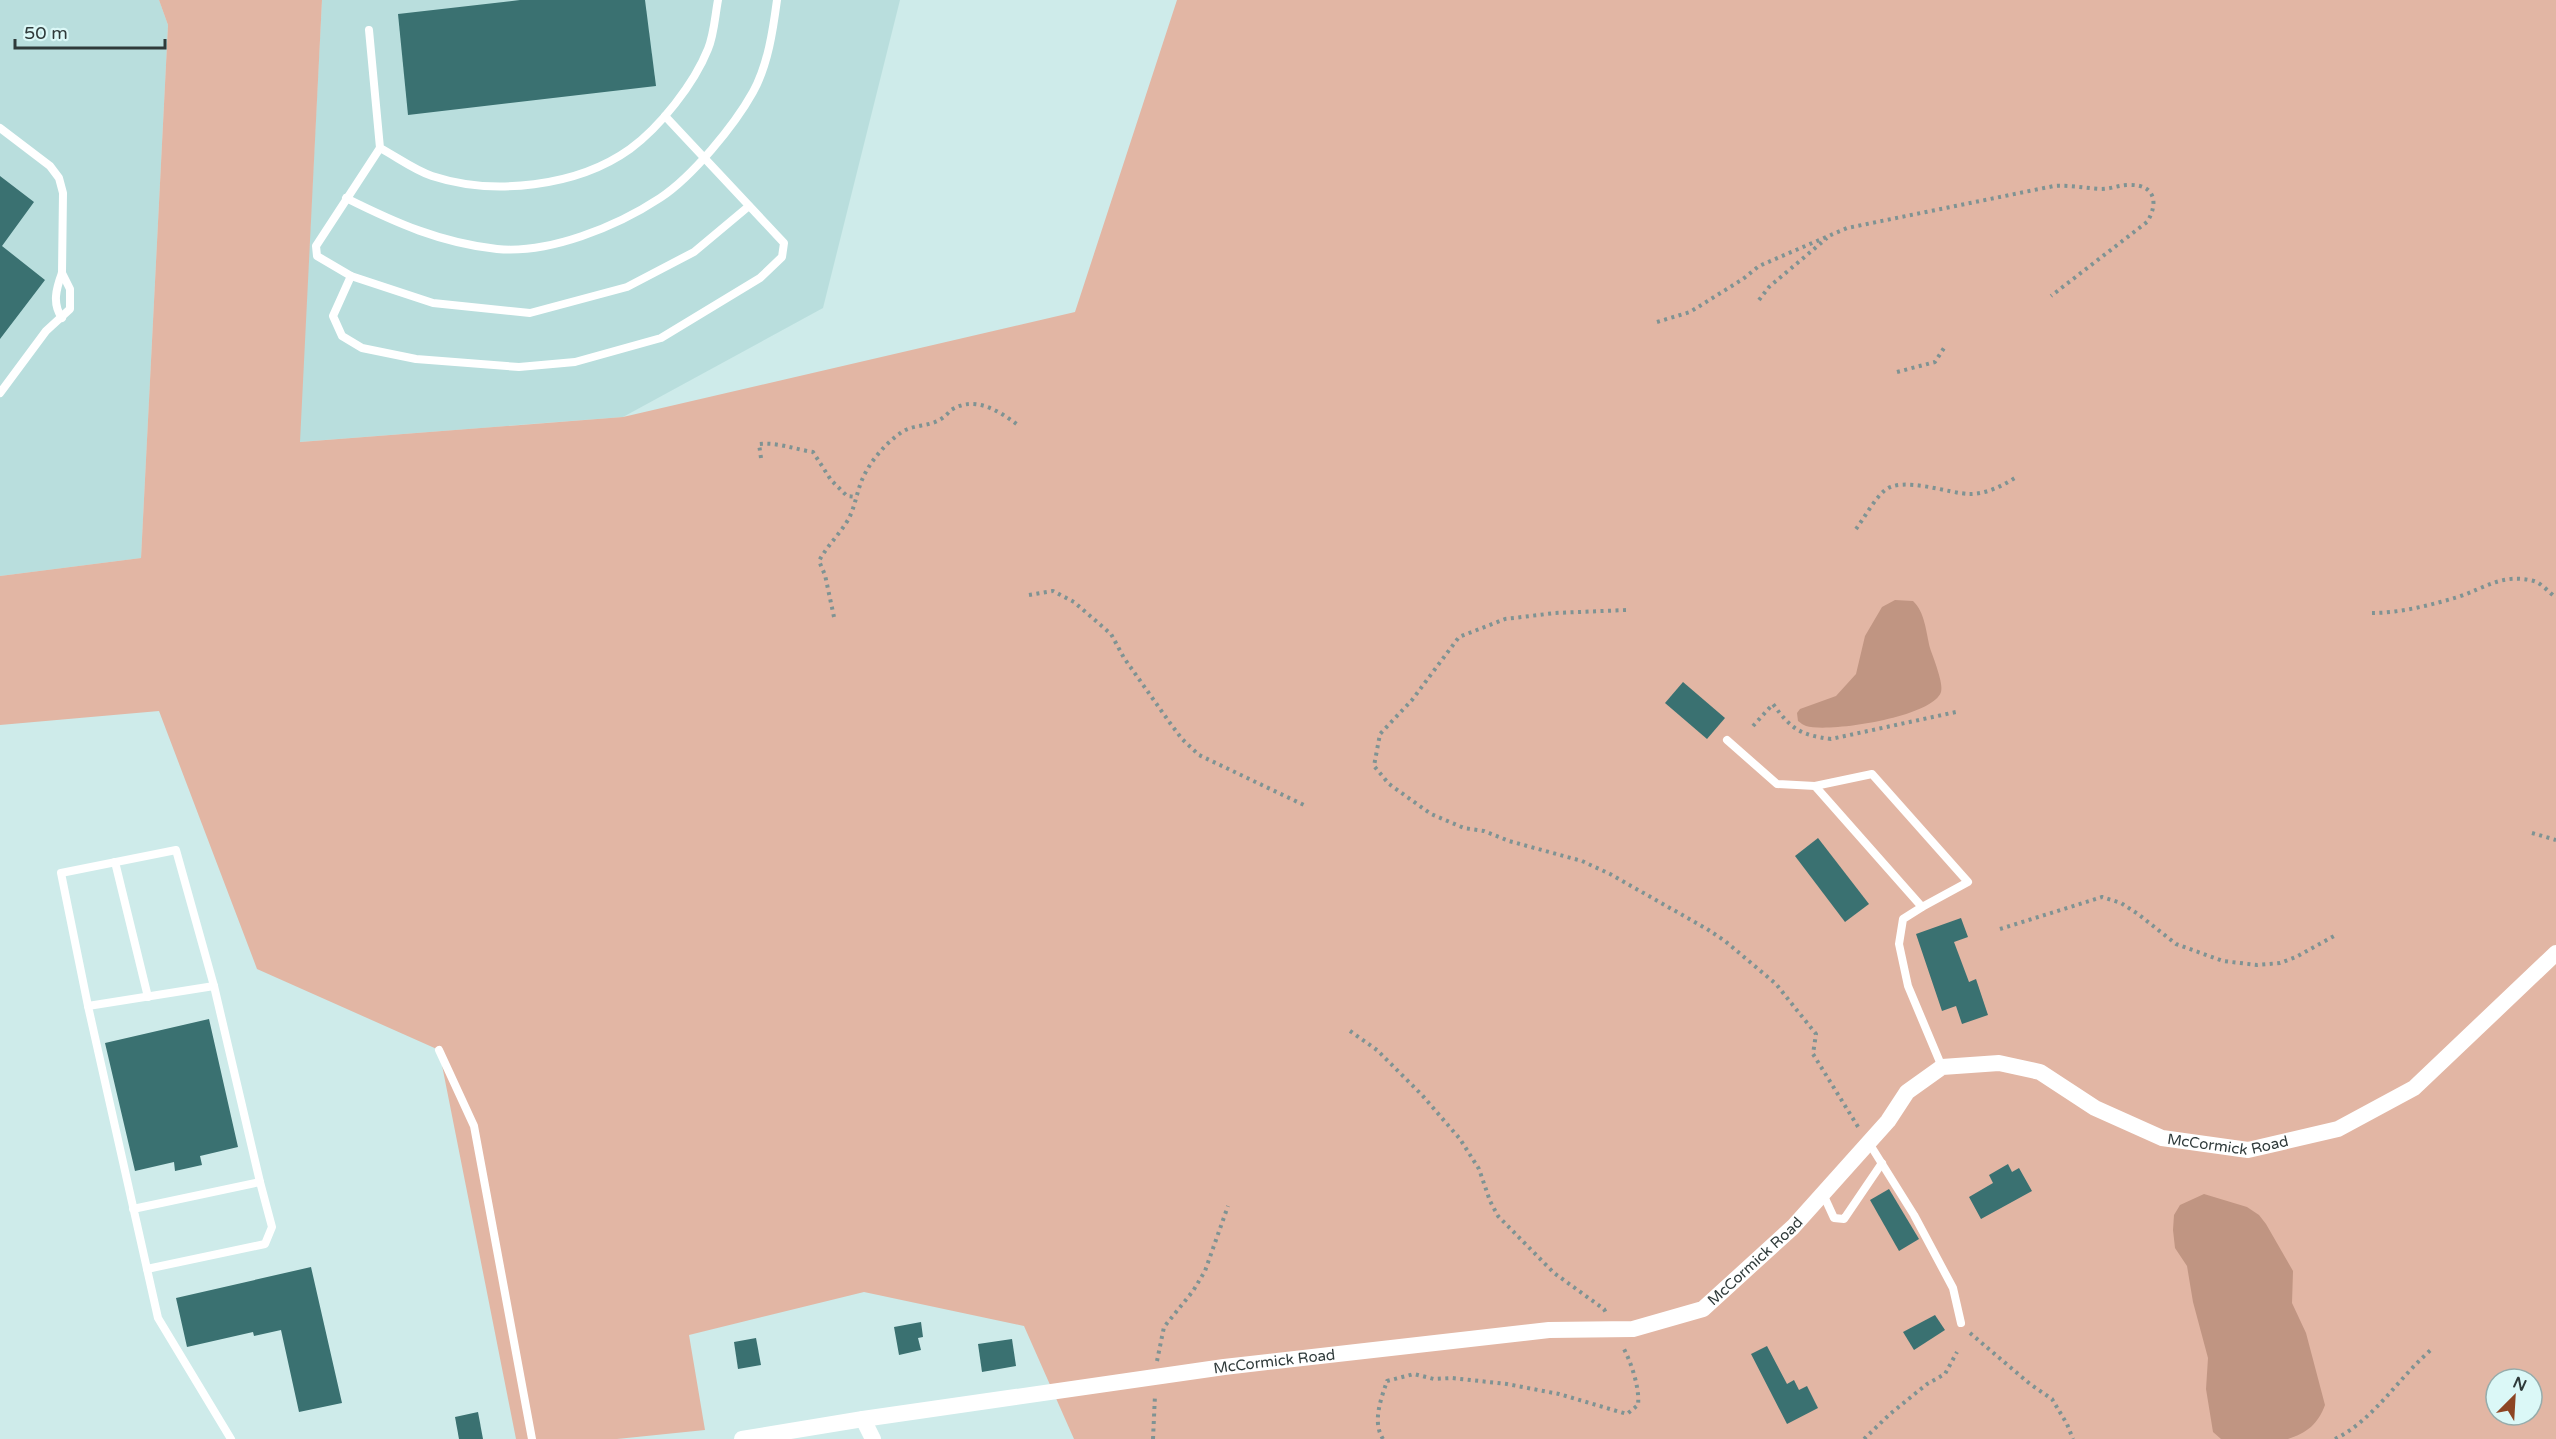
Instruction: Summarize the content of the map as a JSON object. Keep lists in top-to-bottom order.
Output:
{
  "streets": {
    "street": ["McCormick Road"]
  },
  "scale_bar": "50 m",
  "north": "top right"
}
